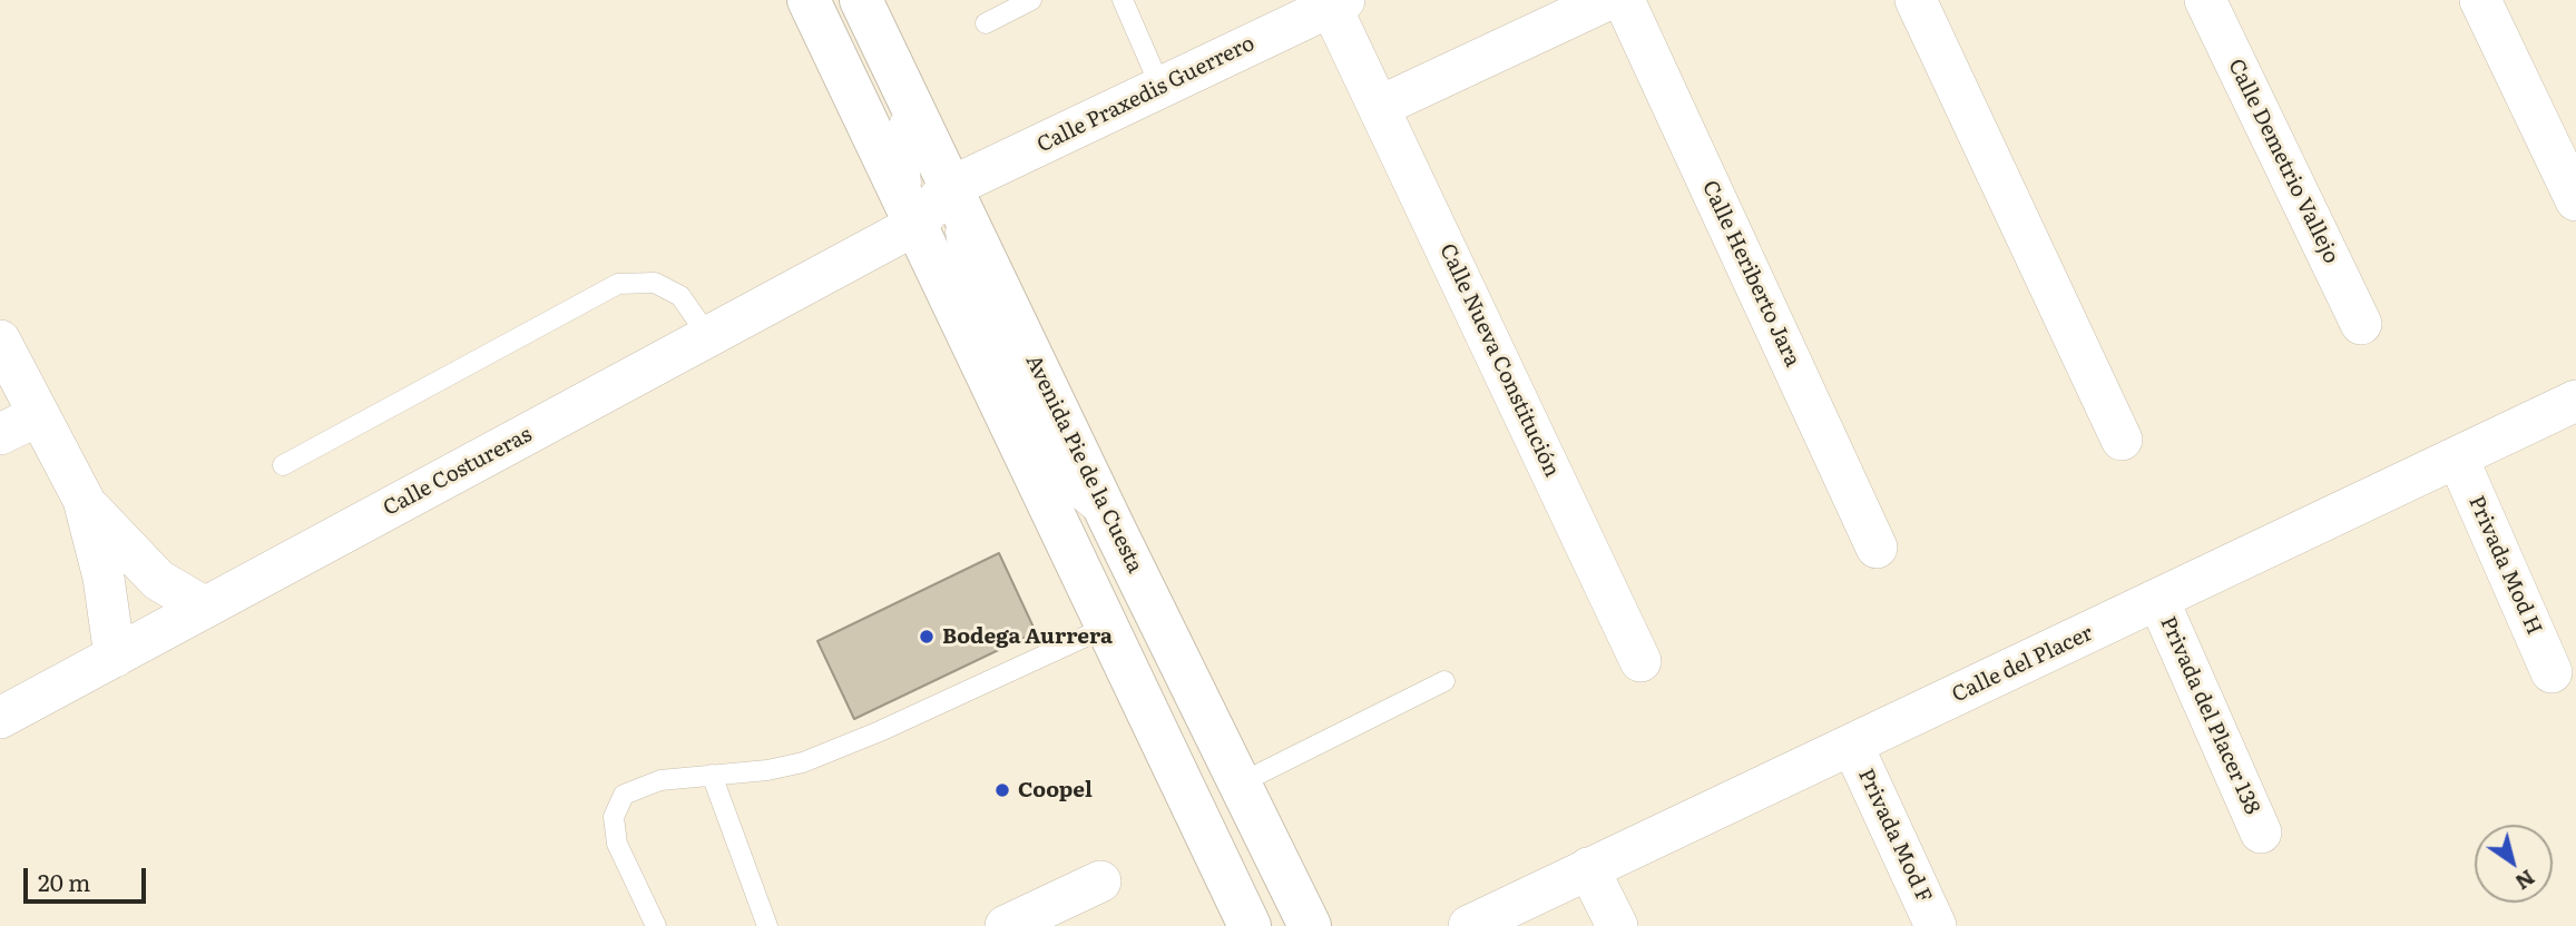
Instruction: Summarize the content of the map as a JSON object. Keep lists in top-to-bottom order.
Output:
{
  "streets": {
    "main road": ["Avenida Pie de la Cuesta"],
    "street": [
      "Calle Praxedis Guerrero",
      "Calle Demetrio Vallejo",
      "Calle Heriberto Jara",
      "Calle Nueva Constitución",
      "Calle Costureras",
      "Privada Mod H",
      "Calle del Placer",
      "Privada del Placer 138",
      "Privada Mod F"
    ]
  },
  "crossings": [
    ["Calle Praxedis Guerrero", "Calle Nueva Constitución"],
    ["Calle Praxedis Guerrero", "Avenida Pie de la Cuesta"],
    ["Calle Praxedis Guerrero", "Calle Costureras"],
    ["Avenida Pie de la Cuesta", "Calle Costureras"],
    ["Privada Mod H", "Calle del Placer"],
    ["Calle del Placer", "Privada del Placer 138"],
    ["Calle del Placer", "Privada Mod F"]
  ],
  "places": ["Bodega Aurrera", "Coopel"],
  "scale_bar": "20 m",
  "north": "bottom right"
}
